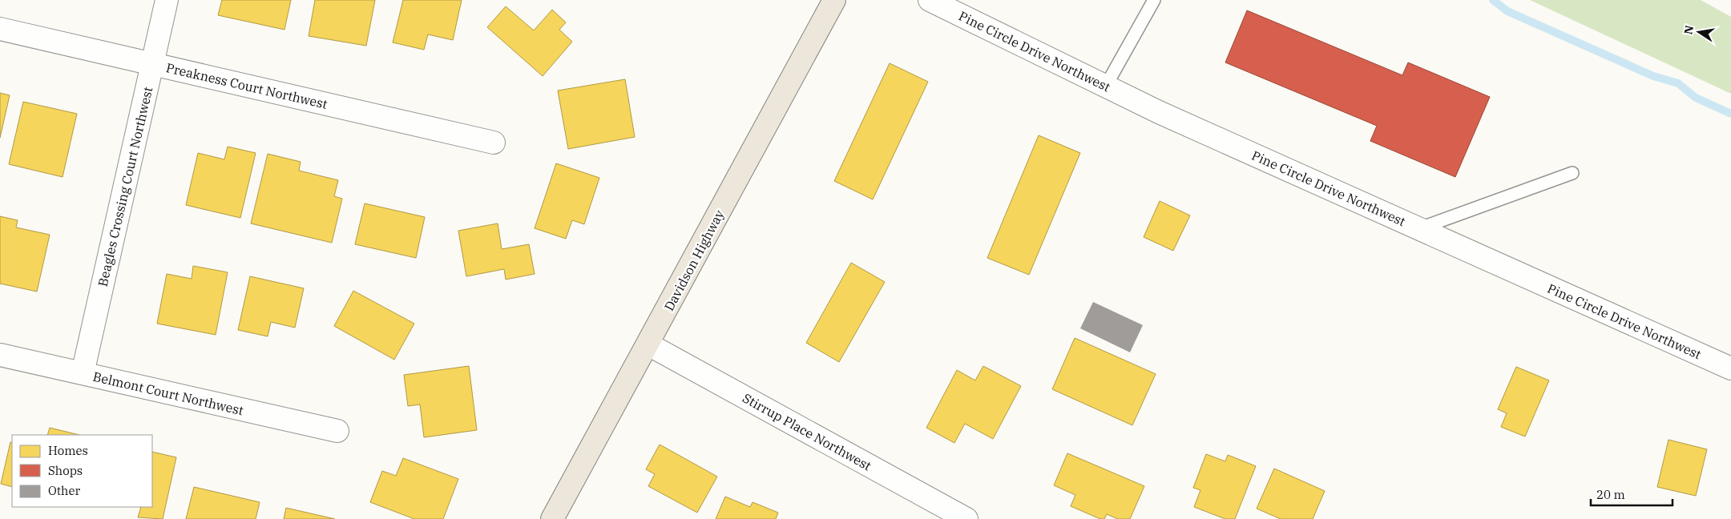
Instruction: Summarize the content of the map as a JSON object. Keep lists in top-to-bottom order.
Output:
{
  "streets": {
    "main road": ["Davidson Highway"],
    "street": [
      "Pine Circle Drive Northwest",
      "Preakness Court Northwest",
      "Beagles Crossing Court Northwest",
      "Belmont Court Northwest",
      "Stirrup Place Northwest"
    ]
  },
  "crossings": [
    ["Preakness Court Northwest", "Beagles Crossing Court Northwest"],
    ["Beagles Crossing Court Northwest", "Belmont Court Northwest"],
    ["Davidson Highway", "Stirrup Place Northwest"]
  ],
  "legend": ["Homes", "Shops", "Other"],
  "scale_bar": "20 m",
  "north": "left"
}
